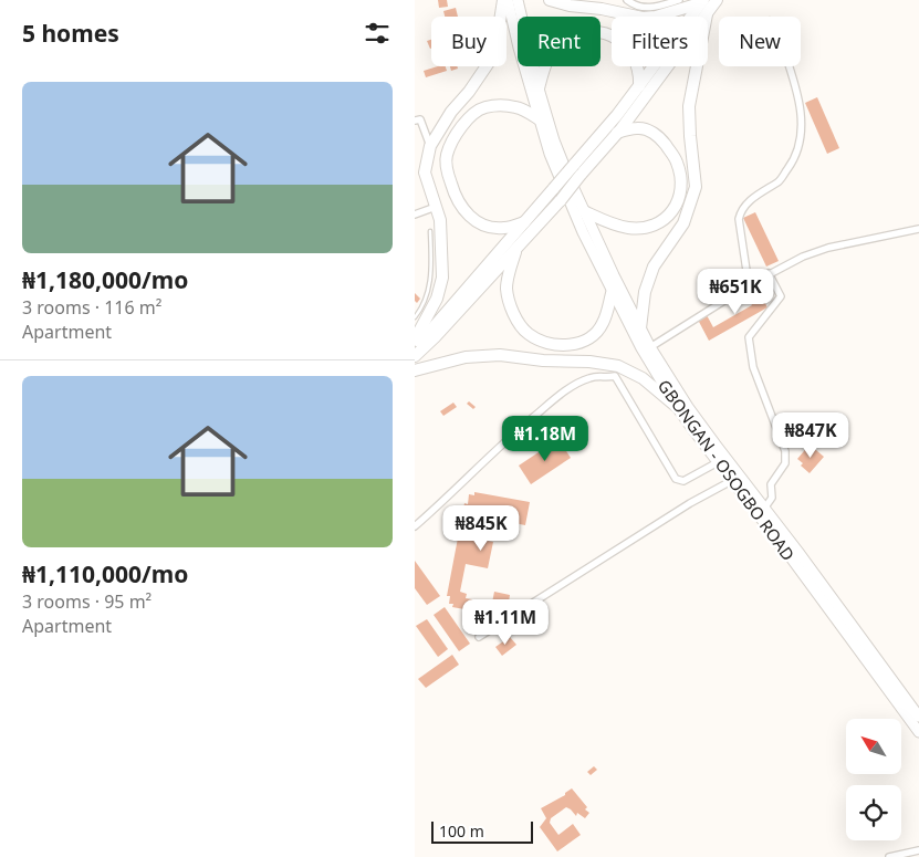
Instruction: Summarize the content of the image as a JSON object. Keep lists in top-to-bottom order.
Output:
{
  "streets": {
    "main road": ["GBONGAN - OSOGBO ROAD"]
  },
  "scale_bar": "100 m",
  "north": "top left",
  "page": {
    "heading": "5 homes",
    "chip": [
      "Buy",
      "Rent",
      "Filters",
      "New"
    ],
    "list": [
      {
        "name": "₦1,180,000/mo",
        "note": "3 rooms · 116 m² · Apartment"
      },
      {
        "name": "₦1,110,000/mo",
        "note": "3 rooms · 95 m² · Apartment"
      }
    ],
    "price": [
      "₦651K",
      "₦847K",
      "₦1.18M",
      "₦845K",
      "₦1.11M"
    ],
    "scale": "100 m"
  }
}
